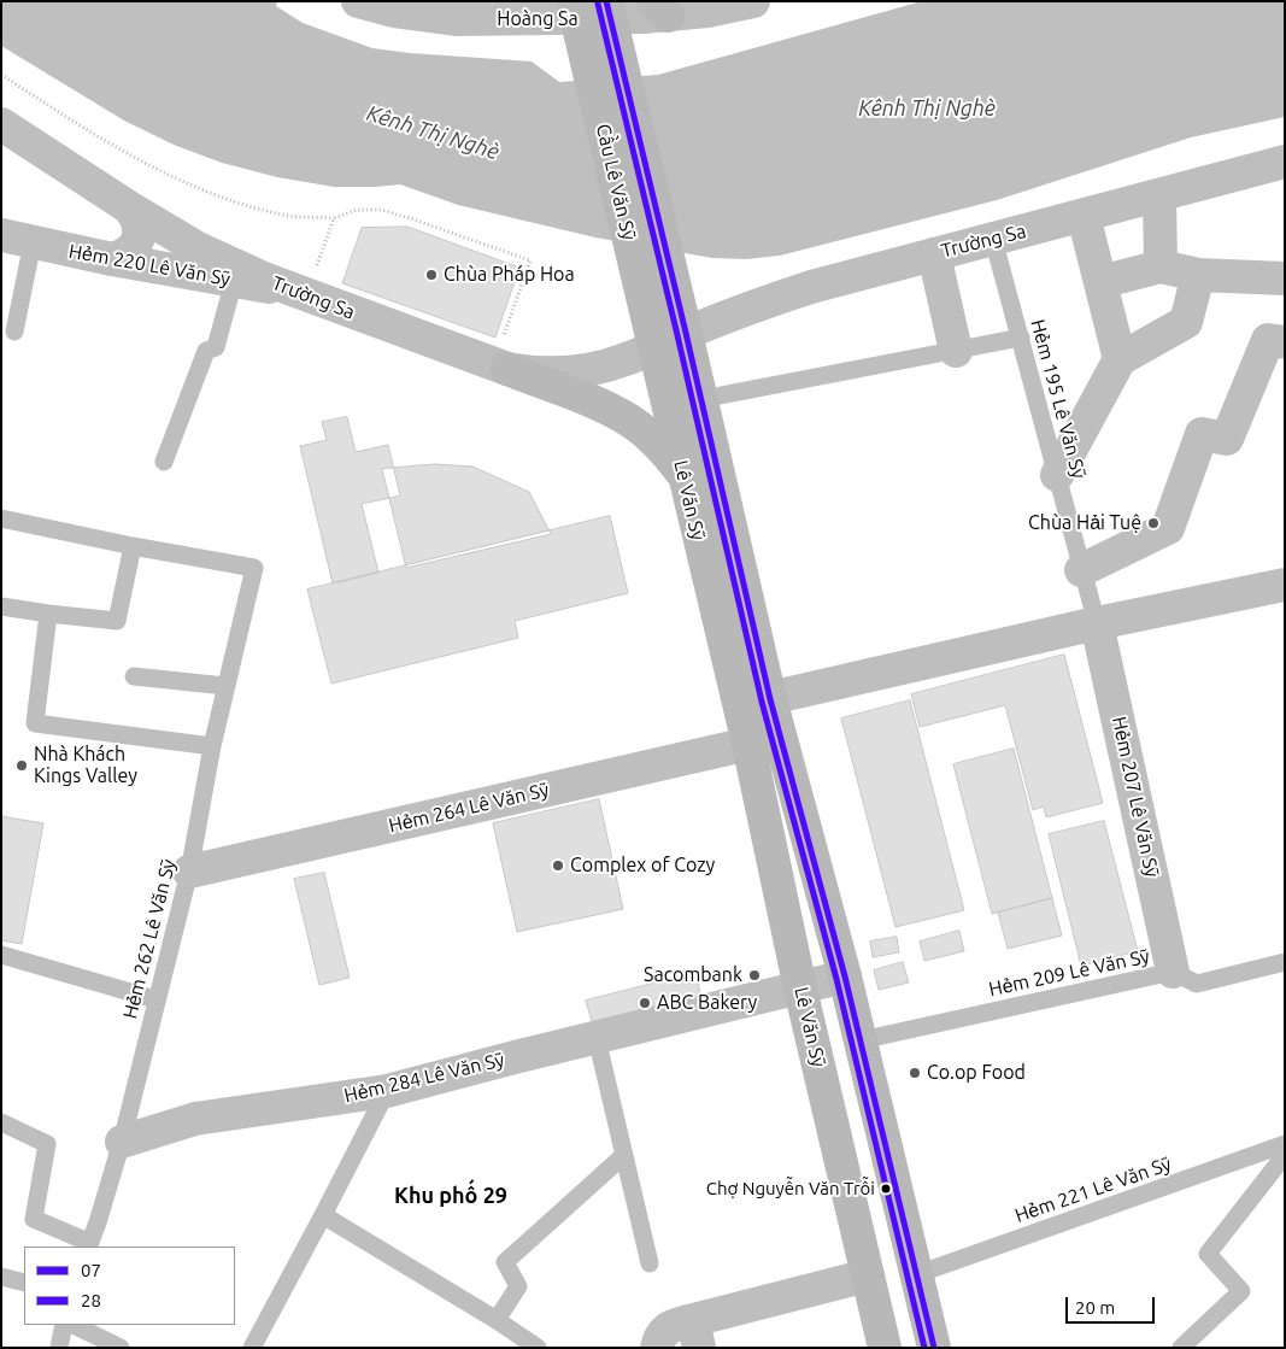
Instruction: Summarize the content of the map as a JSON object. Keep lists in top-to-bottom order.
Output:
{
  "streets": {
    "main road": ["Cầu Lê Văn Sỹ", "Lê Văn Sỹ"],
    "street": [
      "Hoàng Sa",
      "Trường Sa",
      "Hẻm 220 Lê Văn Sỹ",
      "Hẻm 207 Lê Văn Sỹ",
      "Hẻm 264 Lê Văn Sỹ",
      "Hẻm 284 Lê Văn Sỹ"
    ],
    "lane": [
      "Hẻm 195 Lê Văn Sỹ",
      "Hẻm 262 Lê Văn Sỹ",
      "Hẻm 209 Lê Văn Sỹ",
      "Hẻm 221 Lê Văn Sỹ"
    ]
  },
  "crossings": [
    ["Hoàng Sa", "Cầu Lê Văn Sỹ"],
    ["Cầu Lê Văn Sỹ", "Lê Văn Sỹ"],
    ["Trường Sa", "Hẻm 220 Lê Văn Sỹ"],
    ["Trường Sa", "Hẻm 195 Lê Văn Sỹ"],
    ["Trường Sa", "Lê Văn Sỹ"],
    ["Hẻm 195 Lê Văn Sỹ", "Hẻm 207 Lê Văn Sỹ"],
    ["Lê Văn Sỹ", "Hẻm 264 Lê Văn Sỹ"],
    ["Lê Văn Sỹ", "Hẻm 209 Lê Văn Sỹ"],
    ["Lê Văn Sỹ", "Hẻm 284 Lê Văn Sỹ"],
    ["Lê Văn Sỹ", "Hẻm 221 Lê Văn Sỹ"],
    ["Hẻm 207 Lê Văn Sỹ", "Hẻm 209 Lê Văn Sỹ"],
    ["Hẻm 264 Lê Văn Sỹ", "Hẻm 262 Lê Văn Sỹ"],
    ["Hẻm 262 Lê Văn Sỹ", "Hẻm 284 Lê Văn Sỹ"]
  ],
  "districts": ["Khu phố 29"],
  "water": ["Kênh Thị Nghè"],
  "places": [
    "Chùa Pháp Hoa",
    "Chùa Hải Tuệ",
    "Nhà Khách Kings Valley",
    "Complex of Cozy",
    "Sacombank",
    "ABC Bakery",
    "Co.op Food",
    "Chợ Nguyễn Văn Trỗi"
  ],
  "lines": ["transit line 07", "transit line 28"],
  "legend": ["07", "28"],
  "scale_bar": "20 m"
}
